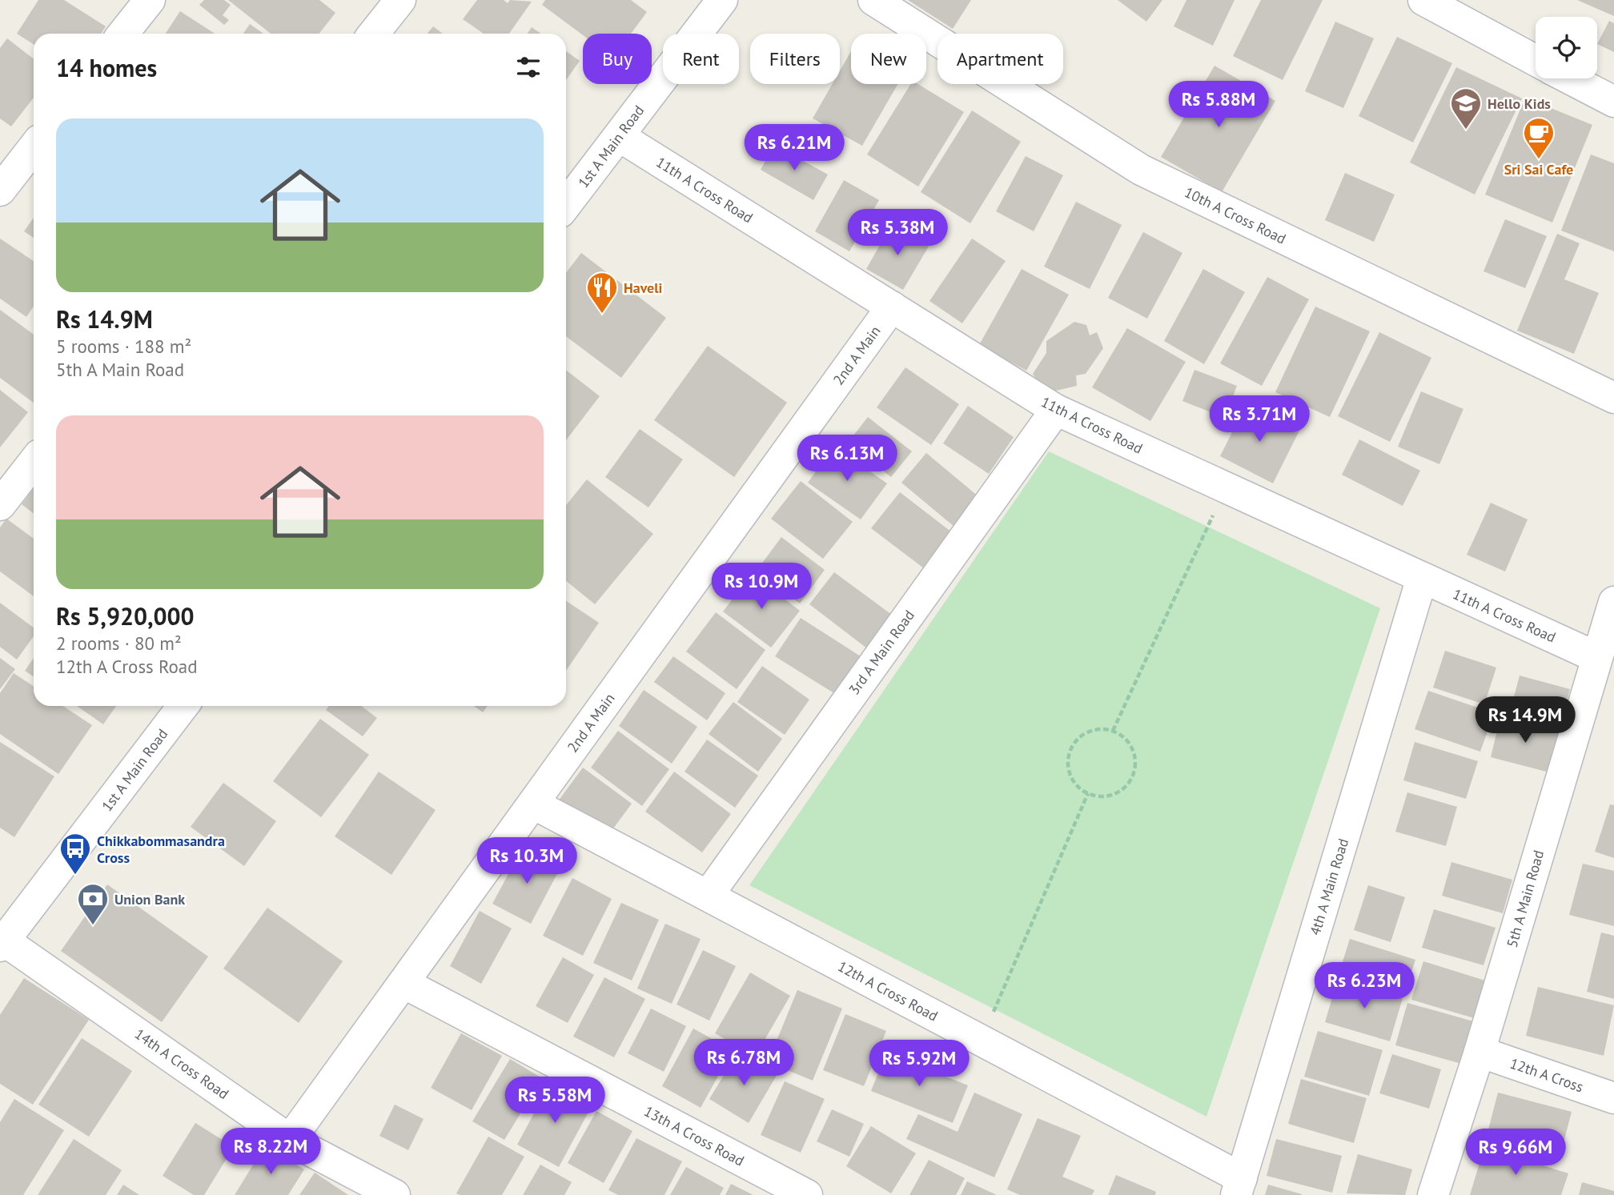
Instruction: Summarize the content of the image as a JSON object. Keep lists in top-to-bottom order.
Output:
{
  "streets": {
    "street": [
      "1st A Main Road",
      "11th A Cross Road",
      "10th A Cross Road",
      "2nd A Main",
      "3rd A Main Road",
      "4th A Main Road",
      "5th A Main Road",
      "12th A Cross Road",
      "14th A Cross Road",
      "12th A Cross",
      "13th A Cross Road"
    ]
  },
  "crossings": [
    ["1st A Main Road", "11th A Cross Road"],
    ["1st A Main Road", "14th A Cross Road"],
    ["11th A Cross Road", "2nd A Main"],
    ["11th A Cross Road", "3rd A Main Road"],
    ["11th A Cross Road", "4th A Main Road"],
    ["11th A Cross Road", "5th A Main Road"],
    ["2nd A Main", "12th A Cross Road"],
    ["2nd A Main", "14th A Cross Road"],
    ["2nd A Main", "13th A Cross Road"],
    ["3rd A Main Road", "12th A Cross Road"],
    ["4th A Main Road", "12th A Cross Road"],
    ["5th A Main Road", "12th A Cross"]
  ],
  "places": {
    "school or university": ["Hello Kids"],
    "cafe": ["Sri Sai Cafe"],
    "restaurant": ["Haveli"],
    "bus stop": ["Chikkabommasandra Cross"],
    "bank": ["Union Bank"]
  },
  "page": {
    "chip": [
      "Buy",
      "Rent",
      "Filters",
      "New",
      "Apartment"
    ],
    "heading": "14 homes",
    "price": [
      "Rs 5.88M",
      "Rs 6.21M",
      "Rs 5.38M",
      "Rs 3.71M",
      "Rs 6.13M",
      "Rs 10.9M",
      "Rs 14.9M",
      "Rs 10.3M",
      "Rs 6.23M",
      "Rs 6.78M",
      "Rs 5.92M",
      "Rs 5.58M",
      "Rs 8.22M",
      "Rs 9.66M"
    ],
    "list": [
      {
        "name": "Rs 14.9M",
        "note": "5 rooms · 188 m² · 5th A Main Road"
      },
      {
        "name": "Rs 5,920,000",
        "note": "2 rooms · 80 m² · 12th A Cross Road"
      }
    ]
  }
}
